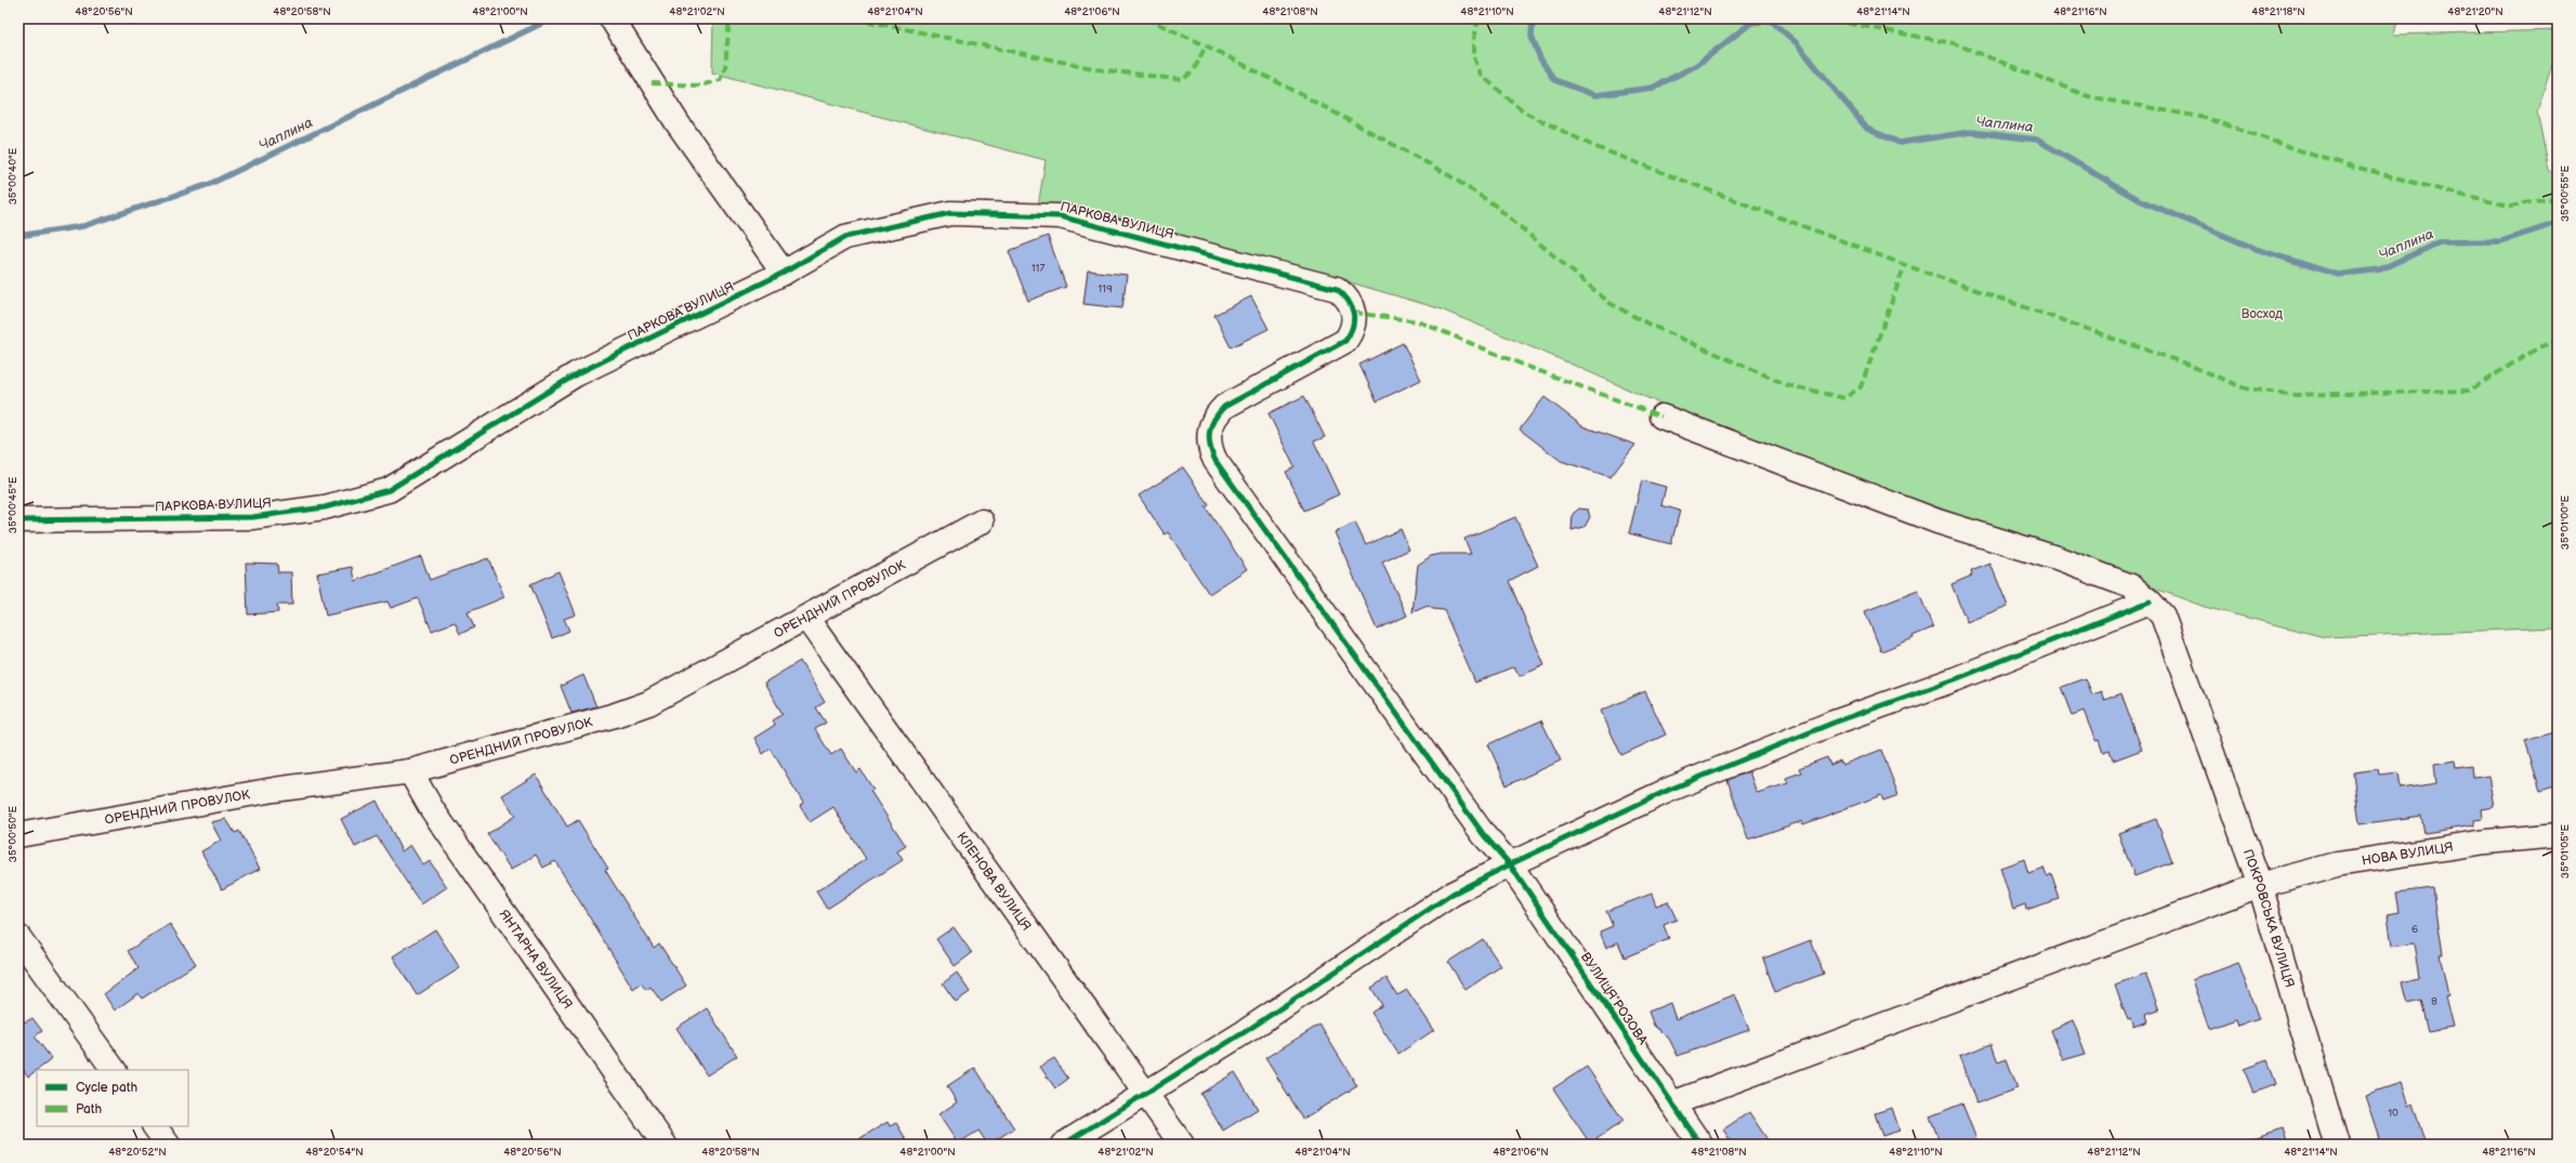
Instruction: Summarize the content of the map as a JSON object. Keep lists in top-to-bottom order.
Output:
{
  "streets": {
    "street": [
      "ПАРКОВА ВУЛИЦЯ",
      "ОРЕНДНИЙ ПРОВУЛОК",
      "НОВА ВУЛИЦЯ",
      "КЛЕНОВА ВУЛИЦЯ",
      "ПОКРОВСЬКА ВУЛИЦЯ",
      "ЯНТАРНА ВУЛИЦЯ",
      "ВУЛИЦЯ РОЗОВА"
    ]
  },
  "crossings": [
    ["ПАРКОВА ВУЛИЦЯ", "ВУЛИЦЯ РОЗОВА"],
    ["ОРЕНДНИЙ ПРОВУЛОК", "КЛЕНОВА ВУЛИЦЯ"],
    ["ОРЕНДНИЙ ПРОВУЛОК", "ЯНТАРНА ВУЛИЦЯ"],
    ["НОВА ВУЛИЦЯ", "ПОКРОВСЬКА ВУЛИЦЯ"],
    ["НОВА ВУЛИЦЯ", "ВУЛИЦЯ РОЗОВА"]
  ],
  "water": ["Чаплина"],
  "parks": ["Восход"],
  "house_numbers": [
    "117",
    "119",
    "6",
    "8",
    "10"
  ],
  "legend": ["Cycle path", "Path"],
  "coordinates": [
    "48°20'56\"N",
    "48°20'58\"N",
    "48°21'00\"N",
    "48°21'02\"N",
    "48°21'04\"N",
    "48°21'06\"N",
    "48°21'08\"N",
    "48°21'10\"N",
    "48°21'12\"N",
    "48°21'14\"N",
    "48°21'16\"N",
    "48°21'18\"N",
    "48°21'20\"N",
    "35°00'40\"E",
    "35°00'55\"E",
    "35°00'45\"E",
    "35°01'00\"E",
    "35°00'50\"E",
    "35°01'05\"E",
    "48°20'52\"N",
    "48°20'54\"N"
  ]
}
